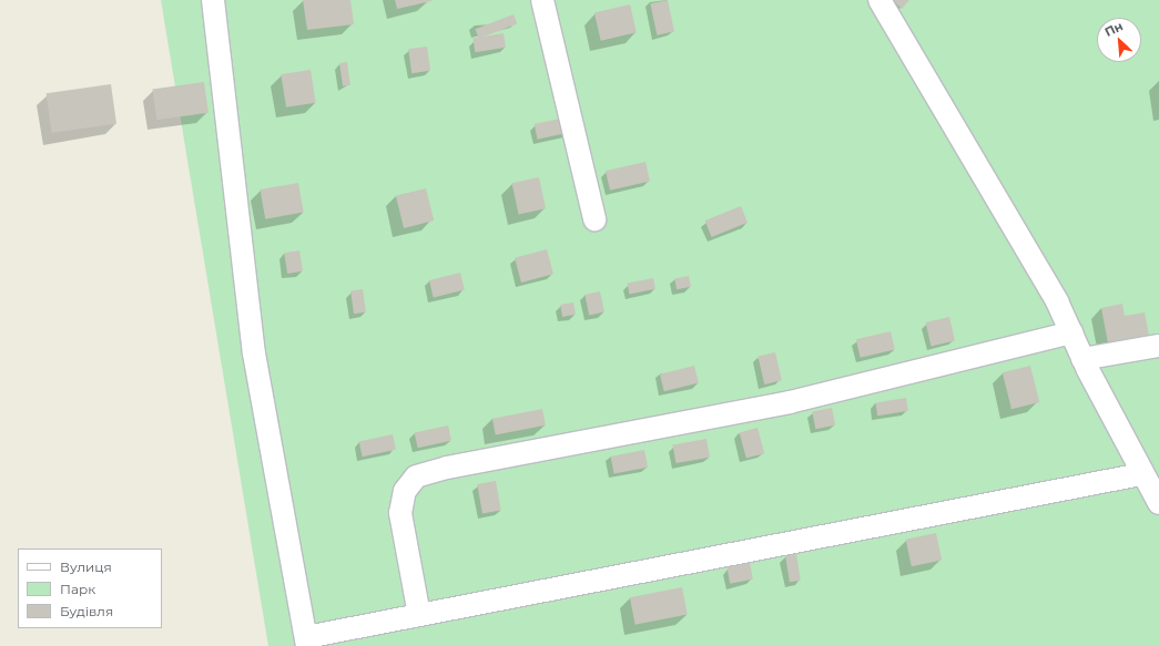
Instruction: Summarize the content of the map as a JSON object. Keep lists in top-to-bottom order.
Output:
{
  "legend": ["Вулиця", "Парк", "Будівля"],
  "north": "top left"
}
